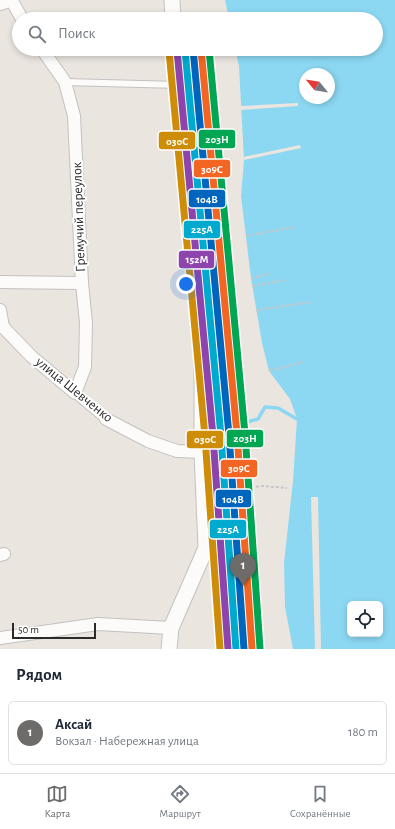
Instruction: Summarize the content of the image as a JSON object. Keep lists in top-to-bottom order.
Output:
{
  "streets": {
    "street": ["Гремучий переулок", "улица Шевченко"]
  },
  "crossings": [
    ["Гремучий переулок", "улица Шевченко"]
  ],
  "lines": [
    "transit line 104В",
    "transit line 225А",
    "transit line 309С",
    "transit line 152М",
    "transit line 203Н",
    "transit line 030C"
  ],
  "scale_bar": "50 m",
  "north": "top left",
  "page": {
    "search": "Поиск",
    "pins": "1",
    "scale": "50 m",
    "heading": "Рядом",
    "list": [
      {
        "mark": "1",
        "name": "Аксай",
        "note": "Вокзал · Набережная улица",
        "value": "180 m"
      }
    ],
    "nav": ["Карта", "Маршрут", "Сохранённые"]
  }
}
